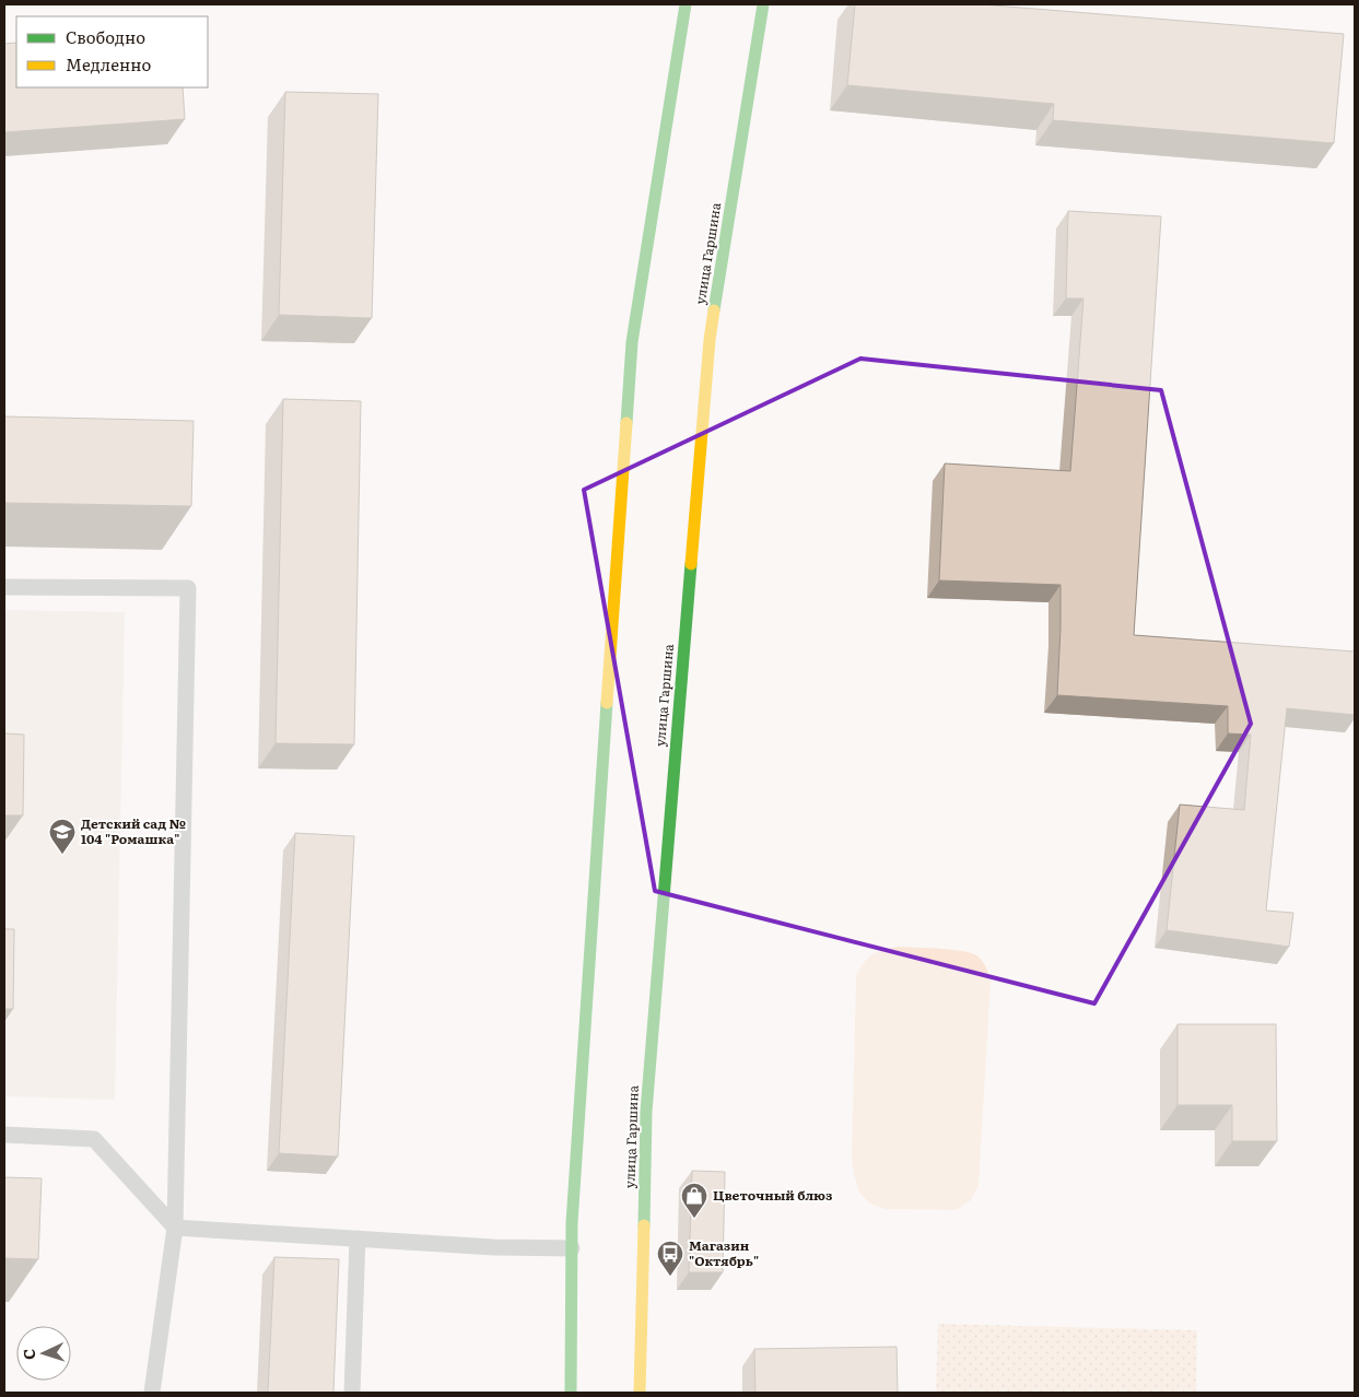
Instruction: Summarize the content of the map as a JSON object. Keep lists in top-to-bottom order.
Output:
{
  "streets": {
    "main road": ["улица Гаршина"]
  },
  "places": {
    "school or university": ["Детский сад № 104 \"Ромашка\""],
    "shop": ["Цветочный блюз"],
    "bus stop": ["Магазин \"Октябрь\""]
  },
  "legend": ["Свободно", "Медленно"],
  "north": "left"
}
